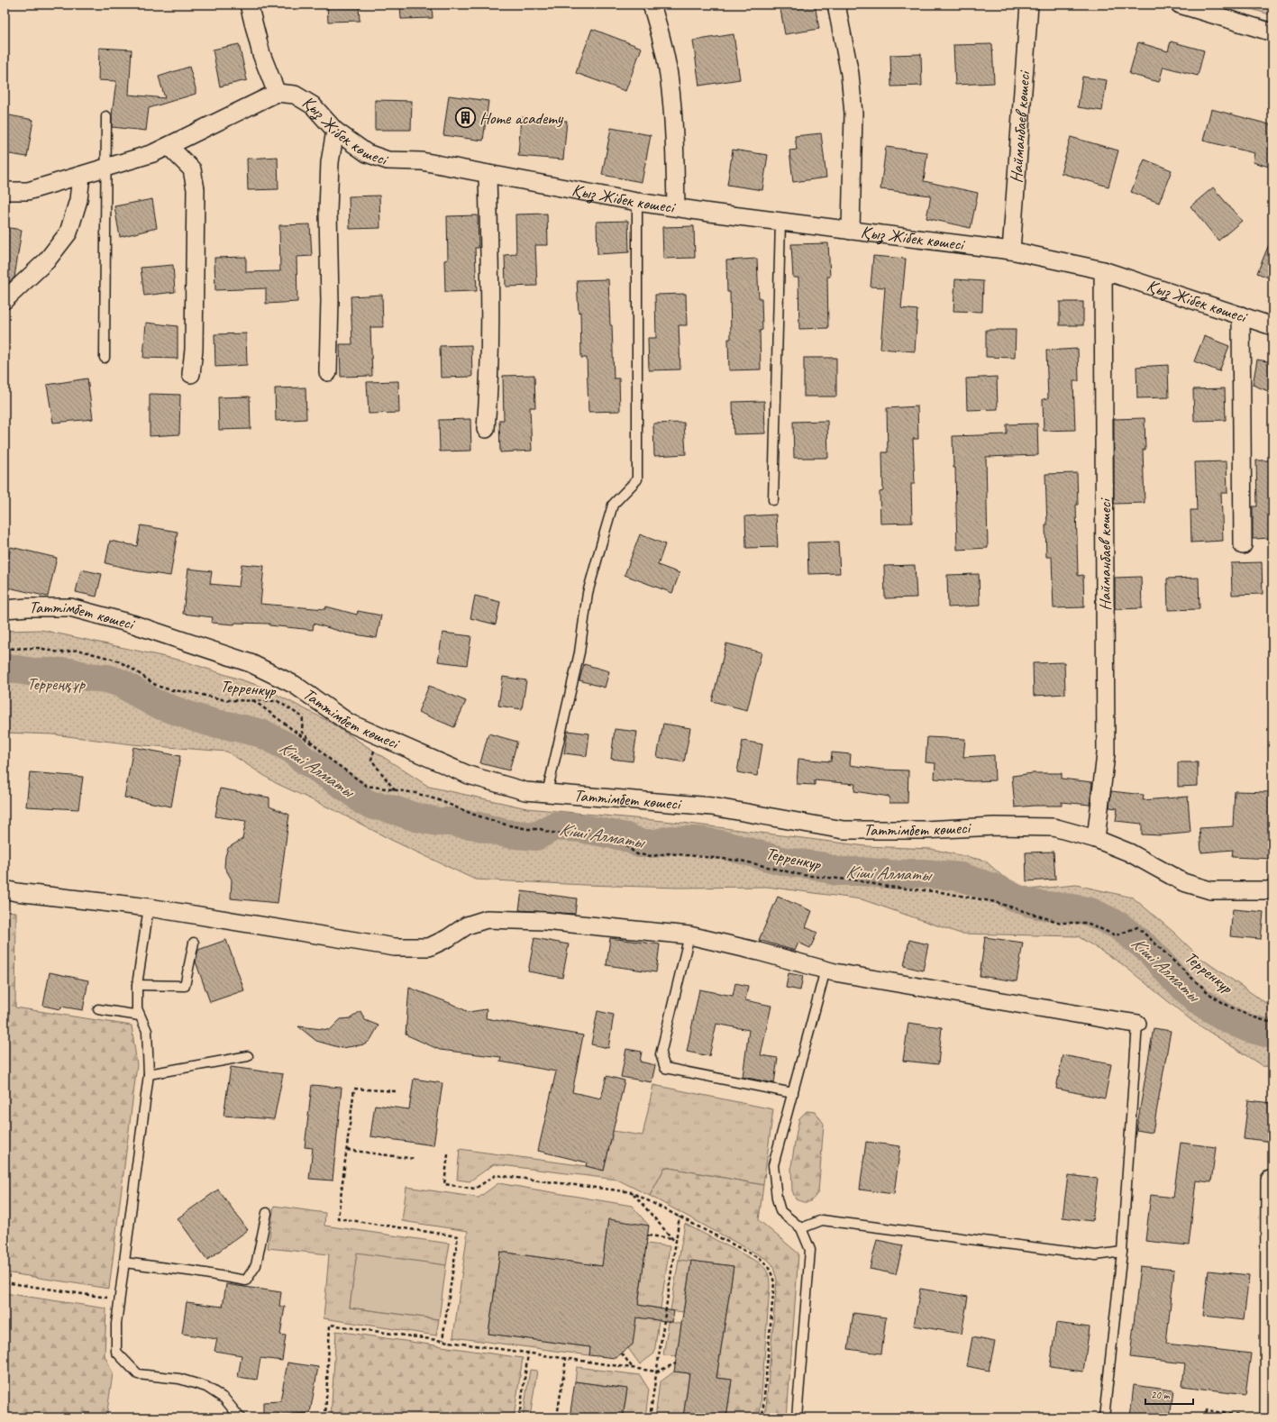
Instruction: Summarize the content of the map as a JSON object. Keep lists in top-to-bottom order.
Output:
{
  "streets": {
    "street": ["Қыз Жібек көшесі", "Найманбаев көшесі", "Таттімбет көшесі"],
    "path": ["Терренкур"]
  },
  "crossings": [
    ["Қыз Жібек көшесі", "Найманбаев көшесі"],
    ["Найманбаев көшесі", "Таттімбет көшесі"]
  ],
  "water": ["Кіші Алматы"],
  "parks": ["Терреңқұр"],
  "places": {
    "building": ["Home academy"]
  },
  "scale_bar": "20 m"
}
